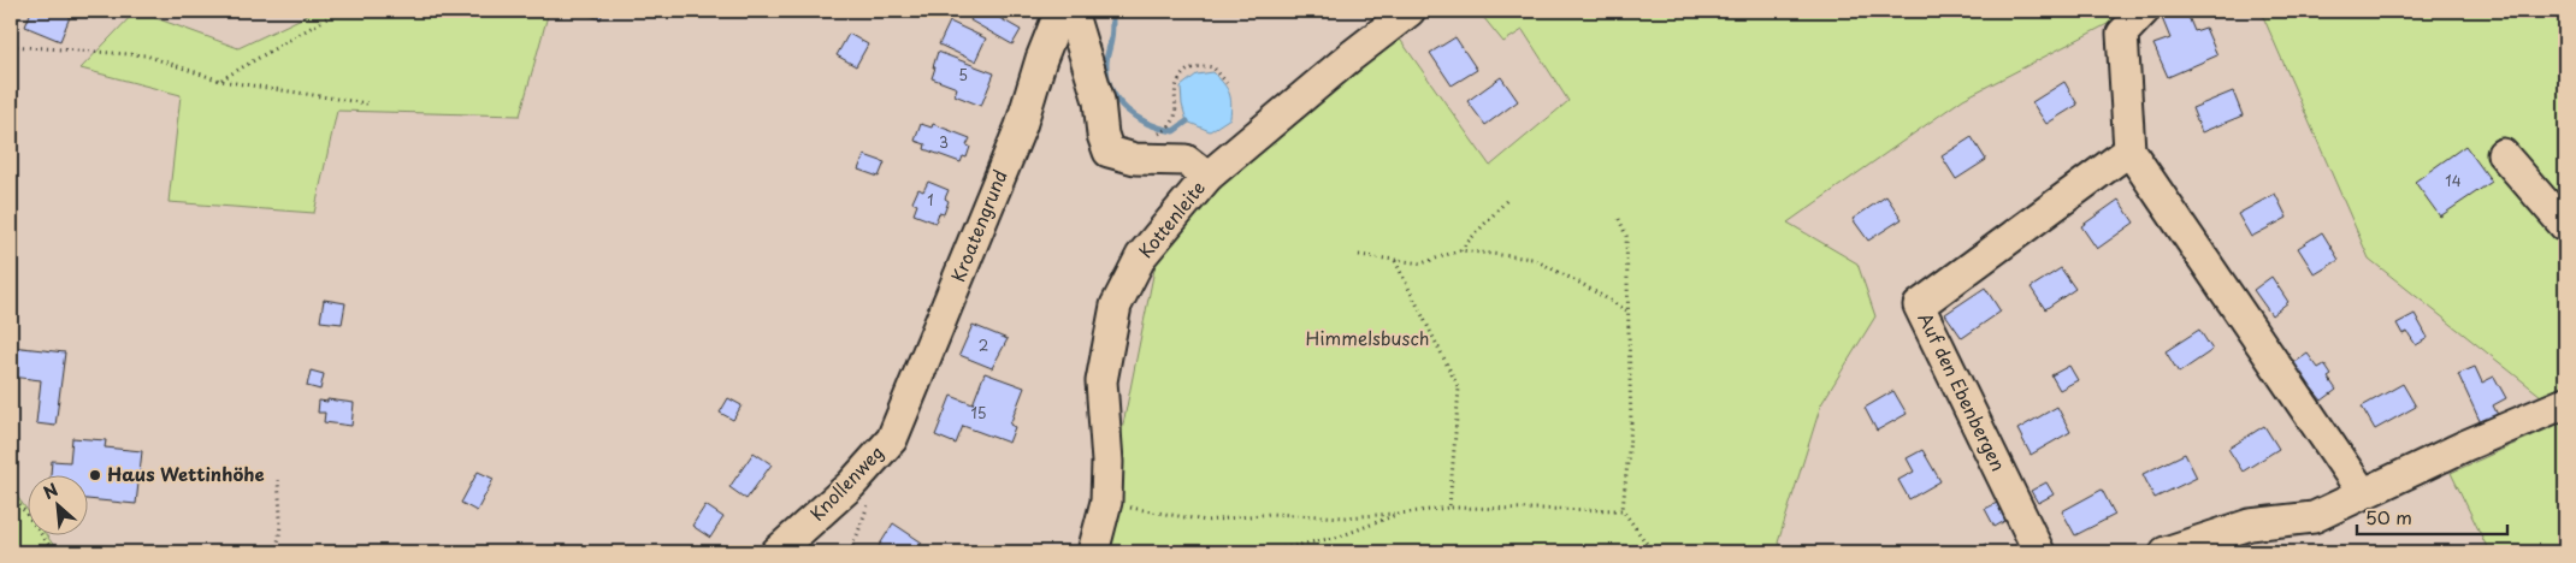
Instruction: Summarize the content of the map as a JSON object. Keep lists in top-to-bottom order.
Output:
{
  "streets": {
    "street": [
      "Kottenleite",
      "Kroatengrund",
      "Auf den Ebenbergen",
      "Knollenweg"
    ]
  },
  "crossings": [
    ["Kroatengrund", "Knollenweg"]
  ],
  "parks": ["Himmelsbusch"],
  "places": ["Haus Wettinhöhe"],
  "house_numbers": [
    "5",
    "3",
    "14",
    "1",
    "2",
    "15"
  ],
  "scale_bar": "50 m",
  "north": "top left"
}
